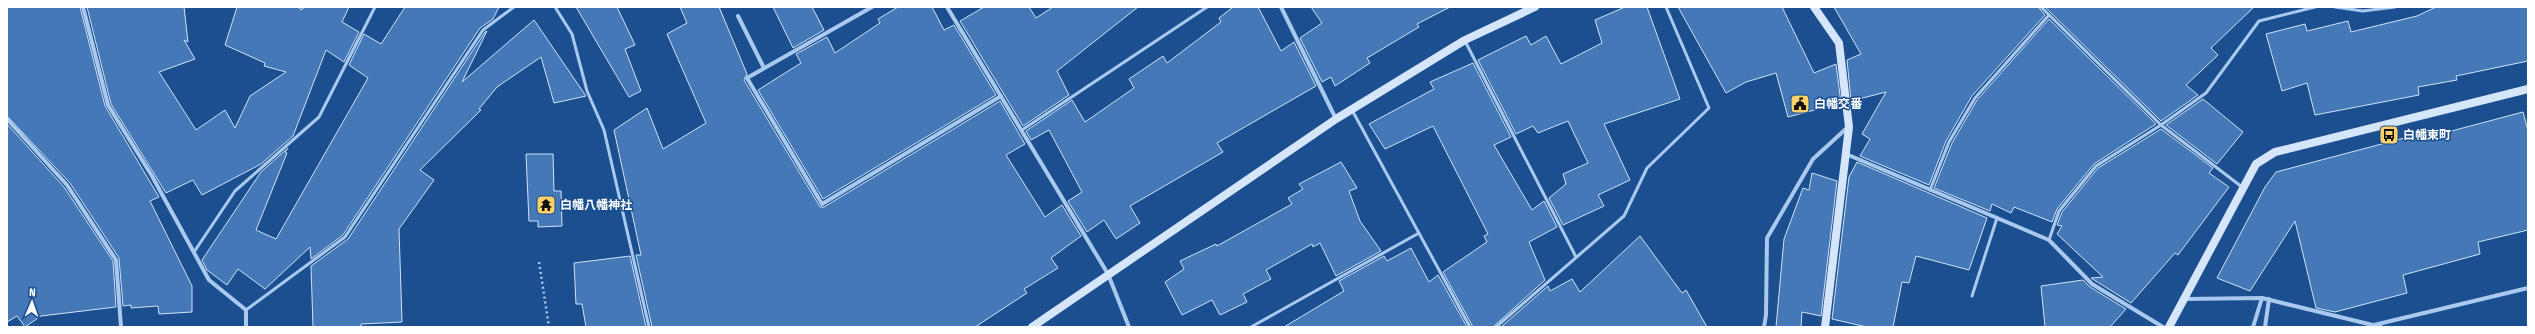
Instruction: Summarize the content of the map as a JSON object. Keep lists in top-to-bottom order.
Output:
{
  "places": {
    "public building": ["白幡交番"],
    "bus stop": ["白幡東町"],
    "temple": ["白幡八幡神社"]
  },
  "north": "top"
}
